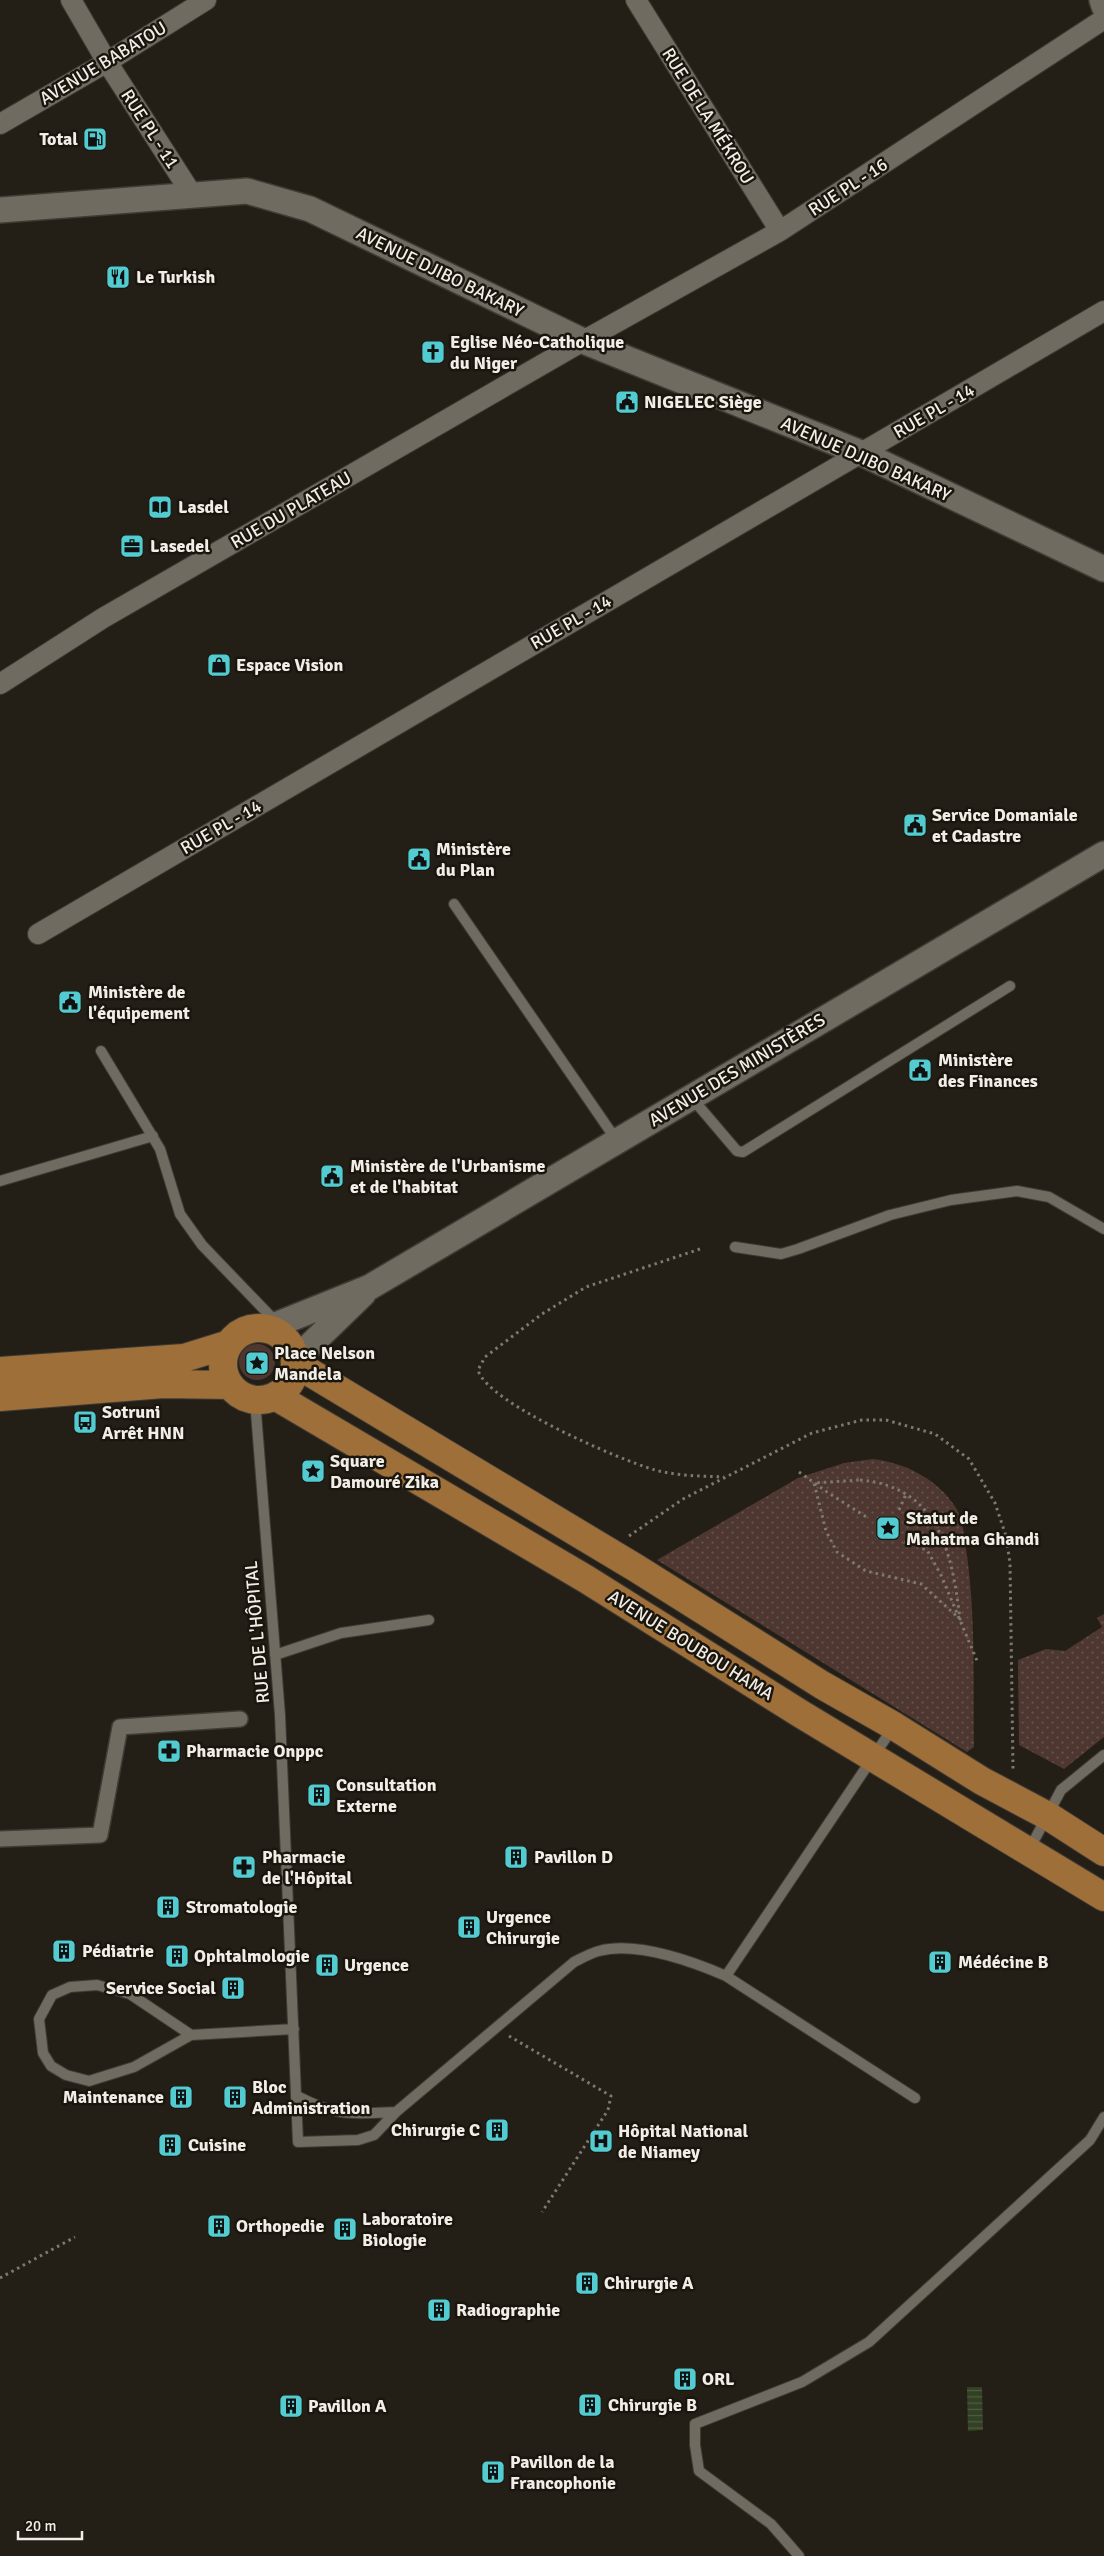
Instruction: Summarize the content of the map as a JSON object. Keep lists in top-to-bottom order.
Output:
{
  "streets": {
    "main road": ["AVENUE BOUBOU HAMA"],
    "street": [
      "AVENUE BABATOU",
      "RUE DE LA MÉKROU",
      "RUE PL - 11",
      "RUE PL - 16",
      "AVENUE DJIBO BAKARY",
      "RUE PL - 14",
      "RUE DU PLATEAU",
      "AVENUE DES MINISTÈRES"
    ],
    "lane": ["RUE DE L'HÔPITAL"]
  },
  "crossings": [
    ["AVENUE BABATOU", "RUE PL - 11"],
    ["RUE DE LA MÉKROU", "RUE PL - 16"],
    ["RUE PL - 11", "AVENUE DJIBO BAKARY"],
    ["RUE PL - 16", "AVENUE DJIBO BAKARY"],
    ["RUE PL - 16", "RUE DU PLATEAU"],
    ["AVENUE DJIBO BAKARY", "RUE PL - 14"],
    ["AVENUE DJIBO BAKARY", "RUE DU PLATEAU"],
    ["AVENUE DES MINISTÈRES", "RUE DE L'HÔPITAL"],
    ["AVENUE DES MINISTÈRES", "AVENUE BOUBOU HAMA"],
    ["RUE DE L'HÔPITAL", "AVENUE BOUBOU HAMA"]
  ],
  "places": {
    "fuel station": ["Total"],
    "restaurant": ["Le Turkish"],
    "church": ["Eglise Néo-Catholique du Niger"],
    "public building": [
      "NIGELEC Siège",
      "Service Domaniale et Cadastre",
      "Ministère du Plan",
      "Ministère de l'équipement",
      "Ministère des Finances",
      "Ministère de l'Urbanisme et de l'habitat"
    ],
    "library": ["Lasdel"],
    "office": ["Lasedel"],
    "shop": ["Espace Vision"],
    "place": ["Place Nelson Mandela", "Square Damouré Zika", "Statut de Mahatma Ghandi"],
    "bus stop": ["Sotruni Arrêt HNN"],
    "pharmacy": ["Pharmacie Onppc", "Pharmacie de l'Hôpital"],
    "building": [
      "Consultation Externe",
      "Pavillon D",
      "Stromatologie",
      "Urgence Chirurgie",
      "Pédiatrie",
      "Ophtalmologie",
      "Médécine B",
      "Urgence",
      "Service Social",
      "Maintenance",
      "Bloc Administration",
      "Chirurgie C",
      "Cuisine",
      "Orthopedie",
      "Laboratoire Biologie",
      "Chirurgie A",
      "Radiographie",
      "ORL",
      "Chirurgie B",
      "Pavillon A",
      "Pavillon de la Francophonie"
    ],
    "hospital": ["Hôpital National de Niamey"]
  },
  "scale_bar": "20 m"
}
